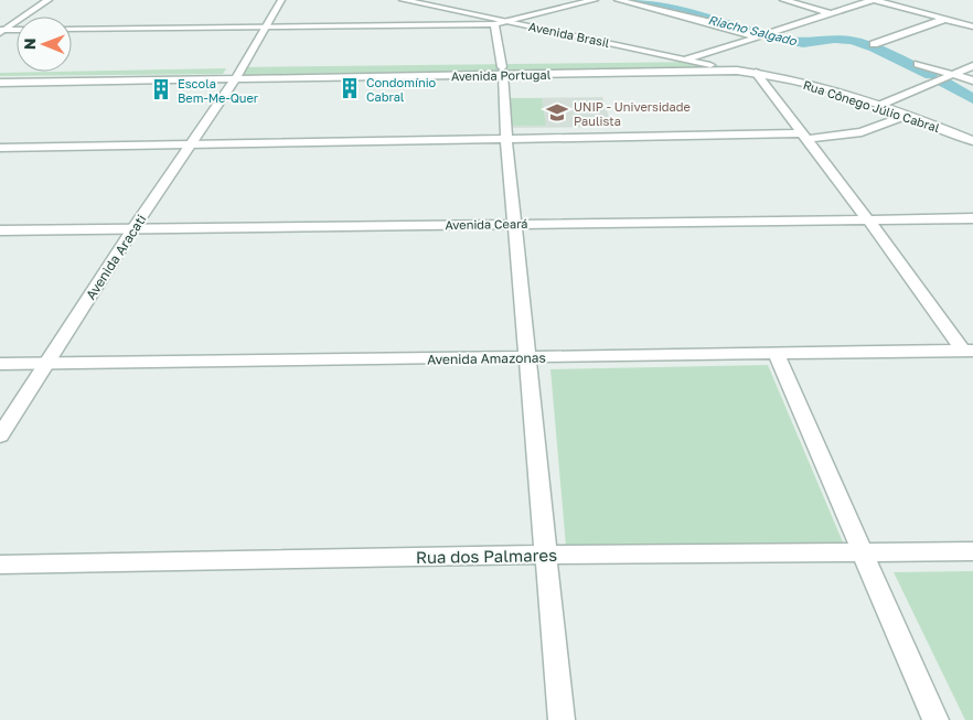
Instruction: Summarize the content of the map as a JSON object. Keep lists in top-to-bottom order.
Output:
{
  "streets": {
    "street": [
      "Avenida Brasil",
      "Avenida Portugal",
      "Rua Cônego Júlio Cabral",
      "Avenida Ceará",
      "Avenida Aracati",
      "Avenida Amazonas",
      "Rua dos Palmares"
    ]
  },
  "crossings": [
    ["Avenida Brasil", "Avenida Portugal"],
    ["Avenida Brasil", "Rua Cônego Júlio Cabral"],
    ["Avenida Portugal", "Rua Cônego Júlio Cabral"],
    ["Avenida Portugal", "Avenida Aracati"],
    ["Avenida Ceará", "Avenida Aracati"],
    ["Avenida Aracati", "Avenida Amazonas"]
  ],
  "water": ["Riacho Salgado"],
  "places": {
    "building": ["Condomínio Cabral", "Escola Bem-Me-Quer"],
    "school or university": ["UNIP - Universidade Paulista"]
  },
  "north": "left"
}
